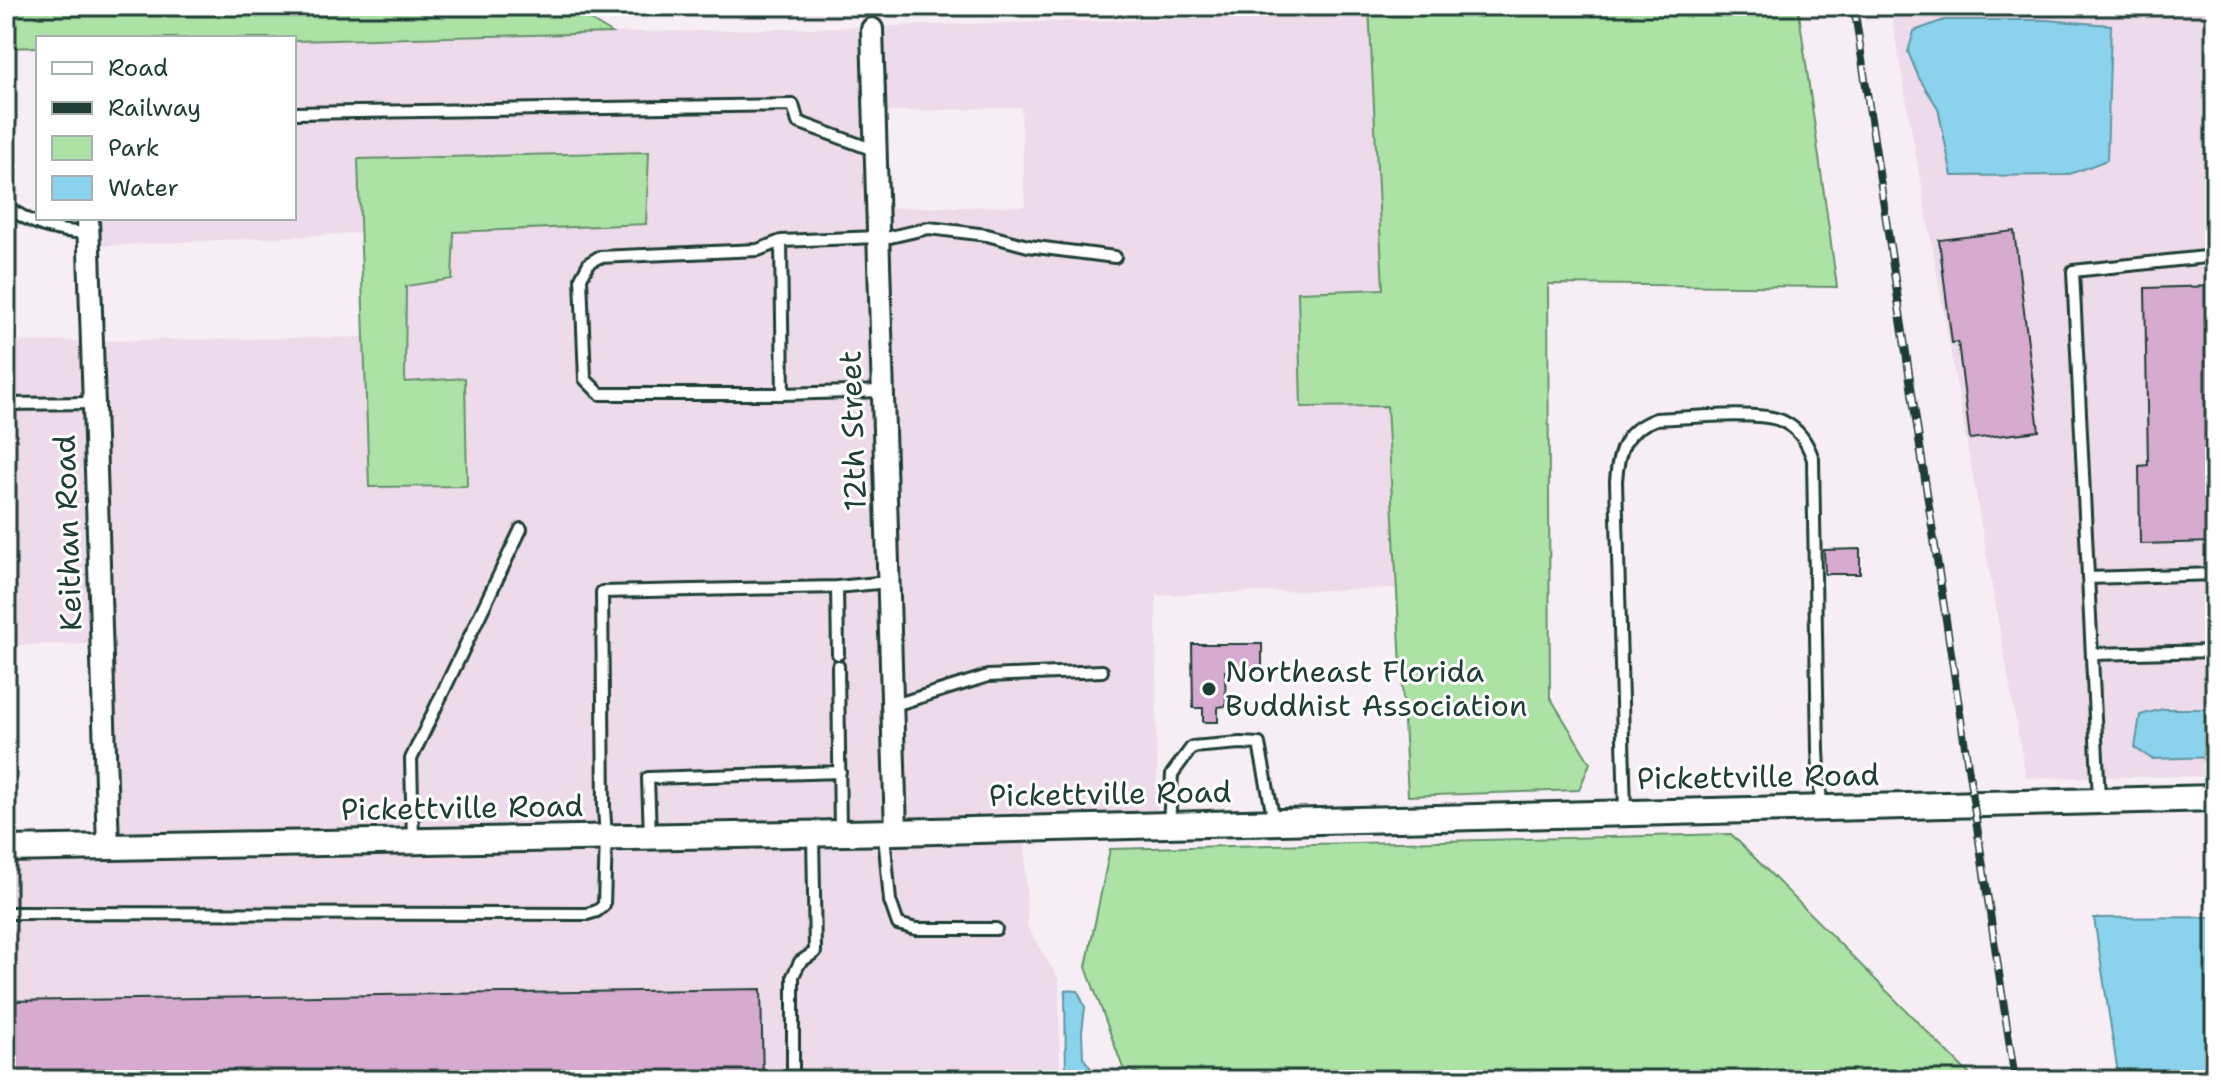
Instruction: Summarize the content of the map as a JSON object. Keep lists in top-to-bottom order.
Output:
{
  "streets": {
    "street": ["12th Street", "Keithan Road", "Pickettville Road"]
  },
  "crossings": [
    ["12th Street", "Pickettville Road"],
    ["Keithan Road", "Pickettville Road"]
  ],
  "places": ["Northeast Florida Buddhist Association"],
  "legend": [
    "Road",
    "Railway",
    "Park",
    "Water"
  ]
}
